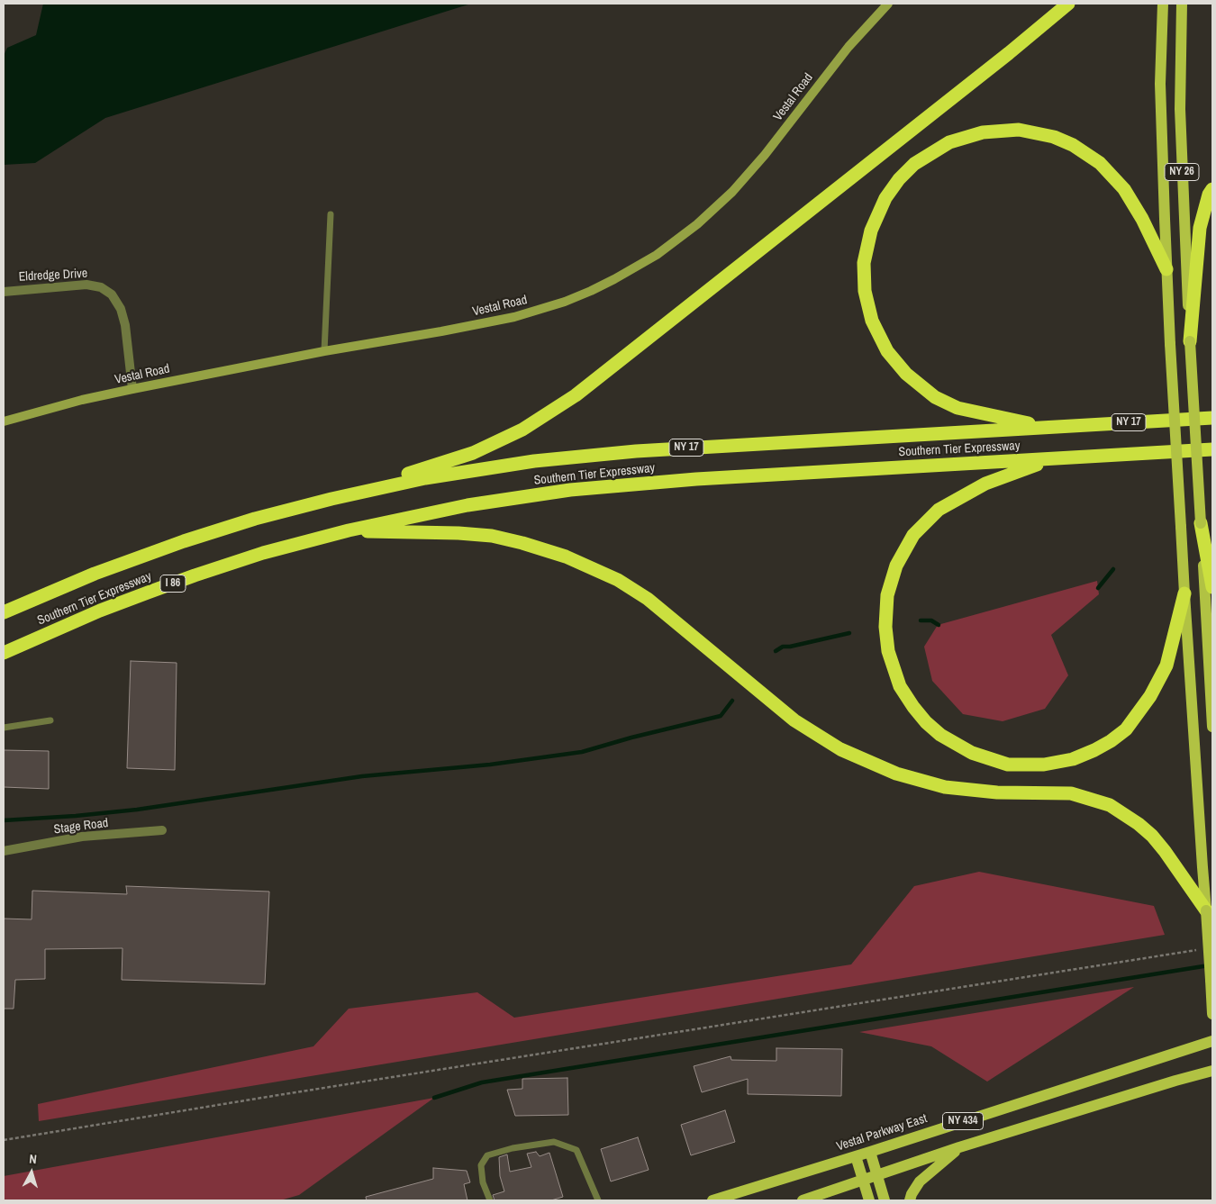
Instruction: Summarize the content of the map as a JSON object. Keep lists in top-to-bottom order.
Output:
{
  "streets": {
    "highway": ["NY 17", "Southern Tier Expressway", "I 86"],
    "main road": ["NY 26", "NY 434", "Vestal Parkway East"],
    "street": ["Vestal Road", "Eldredge Drive", "Stage Road"]
  },
  "crossings": [
    ["Vestal Road", "Eldredge Drive"]
  ],
  "north": "top"
}
